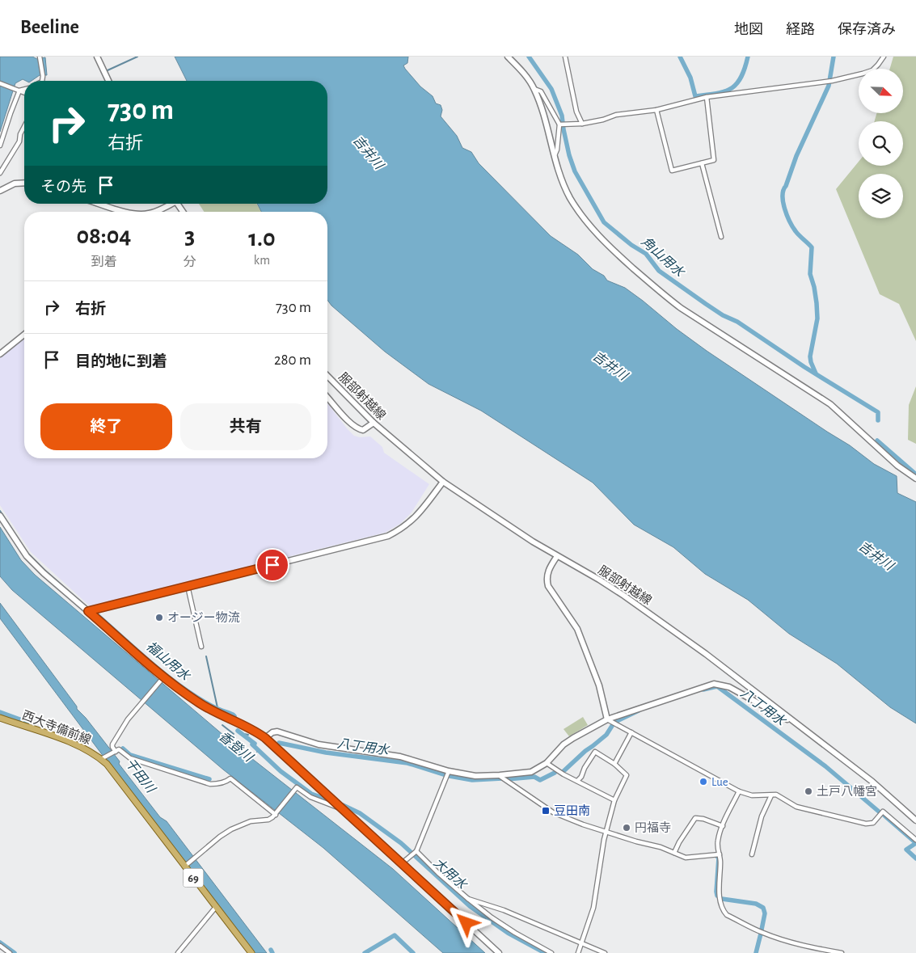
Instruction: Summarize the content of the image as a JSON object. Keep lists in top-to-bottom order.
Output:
{
  "streets": {
    "main road": ["西大寺備前線", "69"],
    "street": ["服部射越線"]
  },
  "water": [
    "吉井川",
    "角山用水",
    "福山用水",
    "八丁用水",
    "香登川",
    "干田川",
    "大用水"
  ],
  "places": {
    "other": [
      "オージー物流",
      "Lue",
      "土戸八幡宮",
      "円福寺"
    ],
    "transit": ["豆田南"]
  },
  "north": "bottom right",
  "page": {
    "header": "Beeline",
    "nav": ["地図", "経路", "保存済み"],
    "turn": ["730 m", "右折"],
    "then": "その先",
    "eta": [
      "08:04",
      "到着",
      "3",
      "分",
      "1.0",
      "km"
    ],
    "list": [
      {
        "name": "右折",
        "value": "730 m"
      },
      {
        "name": "目的地に到着",
        "value": "280 m"
      }
    ],
    "buttons": ["終了", "共有"]
  }
}
